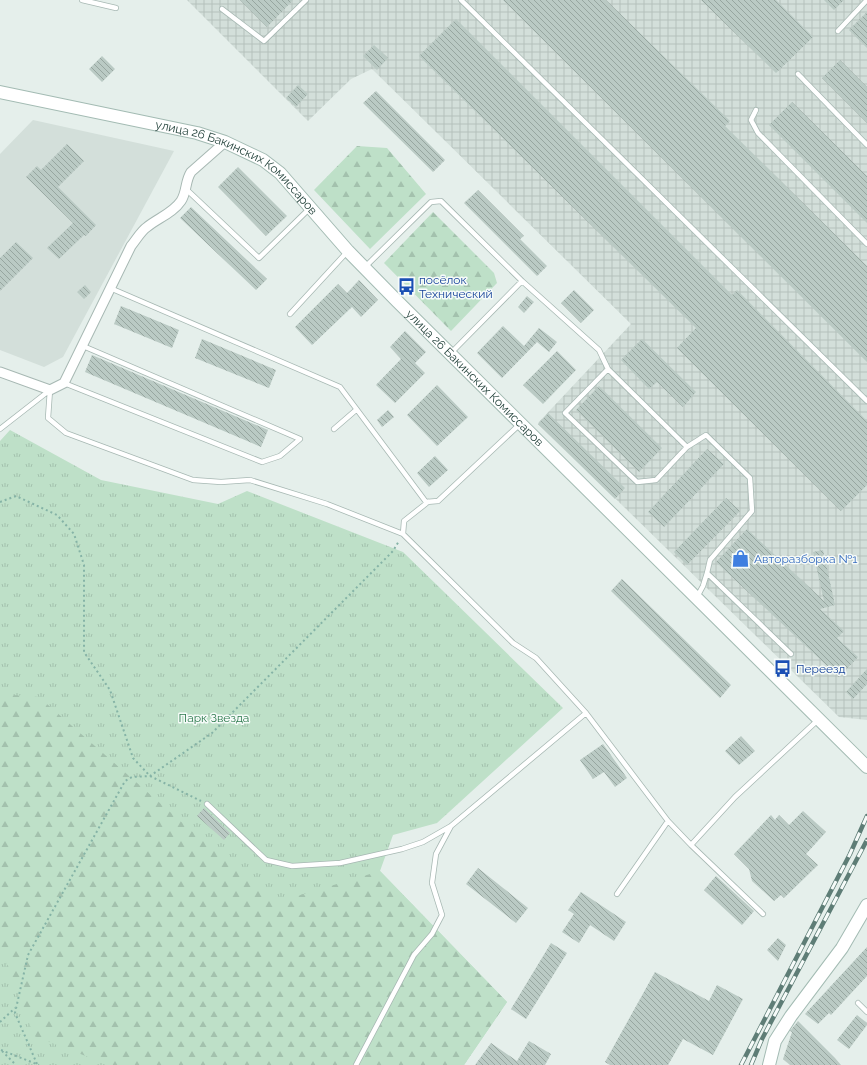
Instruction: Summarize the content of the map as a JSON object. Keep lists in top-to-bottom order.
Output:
{
  "streets": {
    "main road": ["улица 26 Бакинских Комиссаров"]
  },
  "parks": ["Парк Звезда"],
  "places": {
    "bus stop": ["посёлок Технический", "Переезд"],
    "shop": ["Авторазборка №1"]
  }
}
